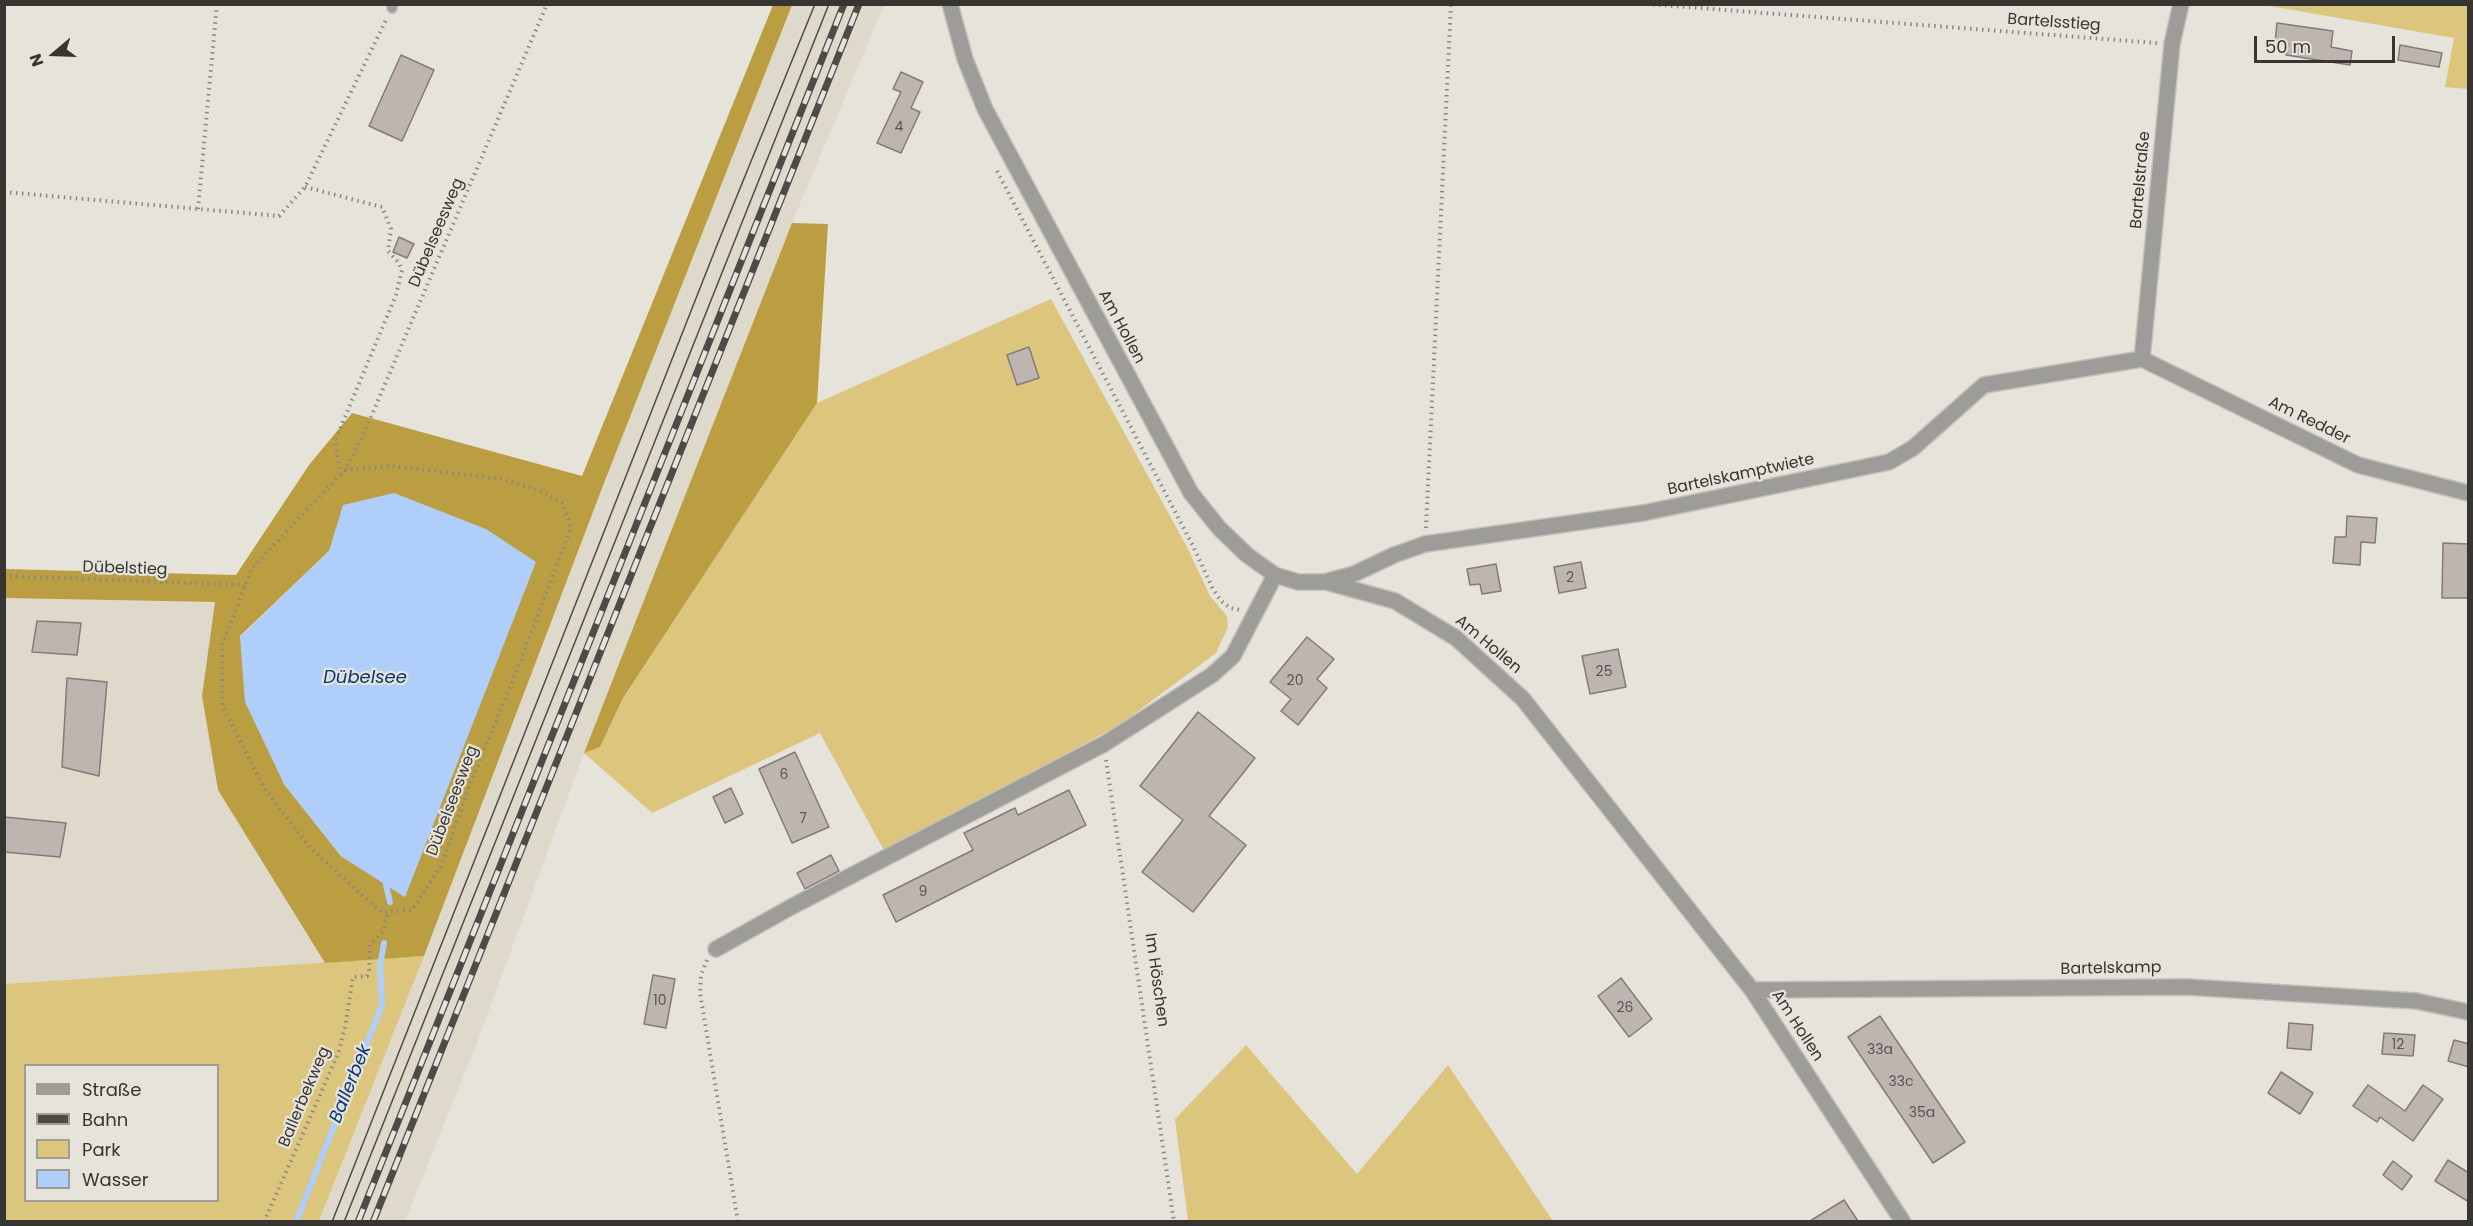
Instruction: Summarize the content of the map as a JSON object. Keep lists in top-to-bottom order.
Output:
{
  "streets": {
    "street": [
      "Bartelstraße",
      "Am Hollen",
      "Am Redder",
      "Bartelskamptwiete",
      "Bartelskamp"
    ],
    "path": [
      "Bartelsstieg",
      "Dübelseesweg",
      "Dübelstieg",
      "Im Höschen",
      "Ballerbekweg"
    ]
  },
  "crossings": [
    ["Bartelsstieg", "Bartelstraße"],
    ["Bartelstraße", "Am Redder"],
    ["Bartelstraße", "Bartelskamptwiete"],
    ["Dübelseesweg", "Dübelstieg"],
    ["Dübelseesweg", "Ballerbekweg"],
    ["Am Hollen", "Bartelskamptwiete"],
    ["Am Hollen", "Bartelskamp"],
    ["Am Redder", "Bartelskamptwiete"]
  ],
  "water": ["Dübelsee", "Ballerbek"],
  "house_numbers": [
    "4",
    "2",
    "25",
    "20",
    "6",
    "7",
    "9",
    "10",
    "26",
    "12",
    "33a",
    "33c",
    "35a"
  ],
  "legend": [
    "Straße",
    "Bahn",
    "Park",
    "Wasser"
  ],
  "scale_bar": "50 m",
  "north": "left"
}
